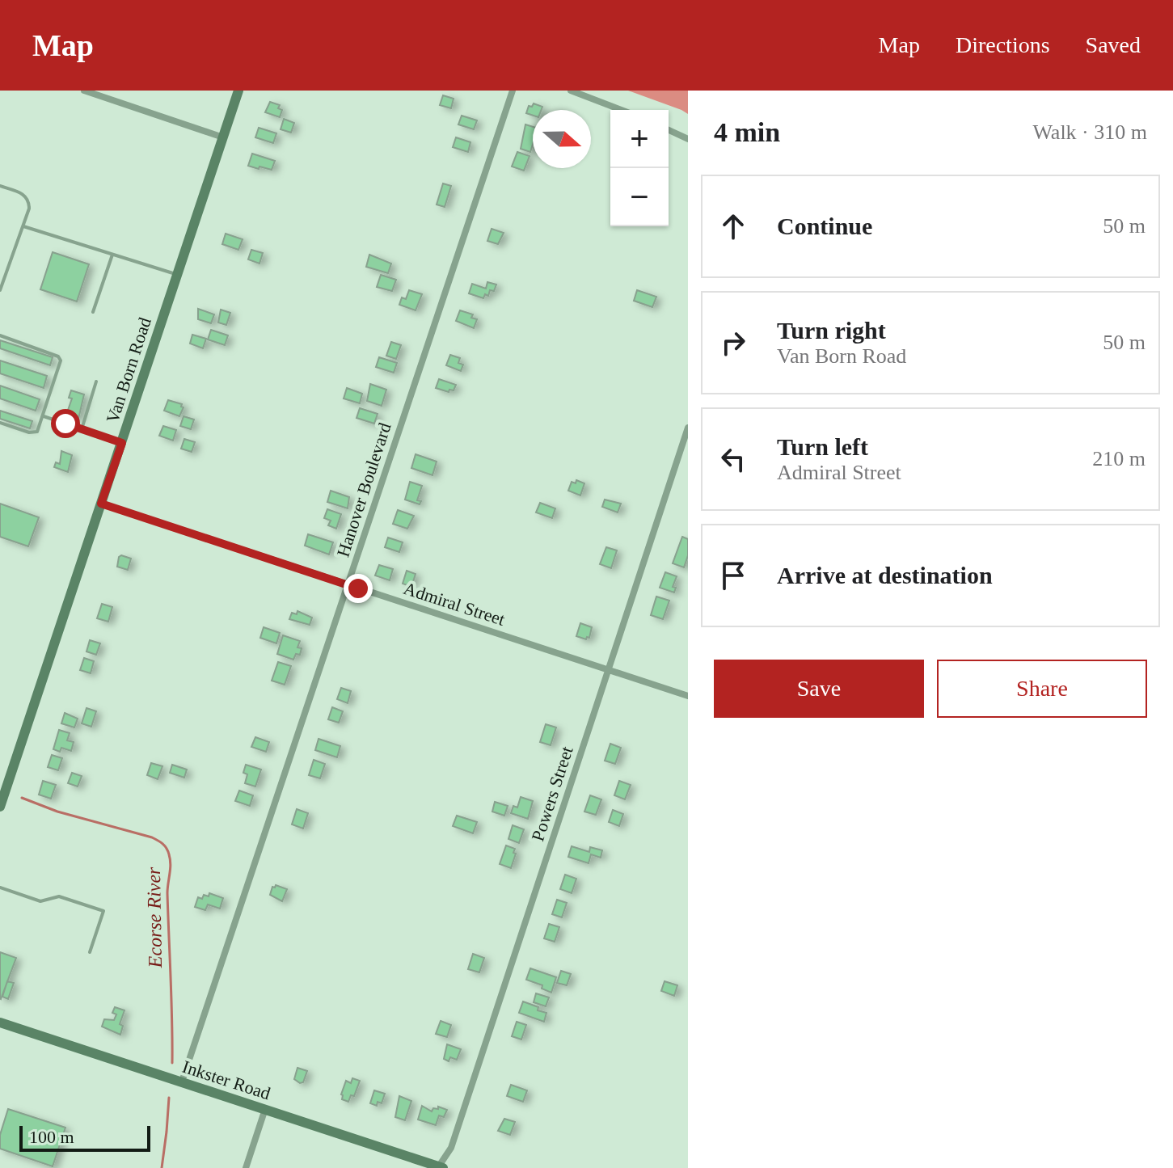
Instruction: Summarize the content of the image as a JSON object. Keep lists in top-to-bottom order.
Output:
{
  "streets": {
    "main road": ["Van Born Road", "Inkster Road"],
    "street": ["Hanover Boulevard", "Admiral Street", "Powers Street"]
  },
  "crossings": [
    ["Van Born Road", "Admiral Street"],
    ["Hanover Boulevard", "Admiral Street"],
    ["Hanover Boulevard", "Inkster Road"],
    ["Admiral Street", "Powers Street"],
    ["Powers Street", "Inkster Road"]
  ],
  "water": ["Ecorse River"],
  "scale_bar": "100 m",
  "north": "right",
  "page": {
    "header": "Map",
    "nav": ["Map", "Directions", "Saved"],
    "heading": ["4 min", "Walk · 310 m"],
    "map_buttons": ["+", "−"],
    "list": [
      ["Continue", "50 m"],
      ["Turn right", "Van Born Road", "50 m"],
      ["Turn left", "Admiral Street", "210 m"],
      "Arrive at destination"
    ],
    "buttons": ["Save", "Share"],
    "scale": "100 m"
  }
}
